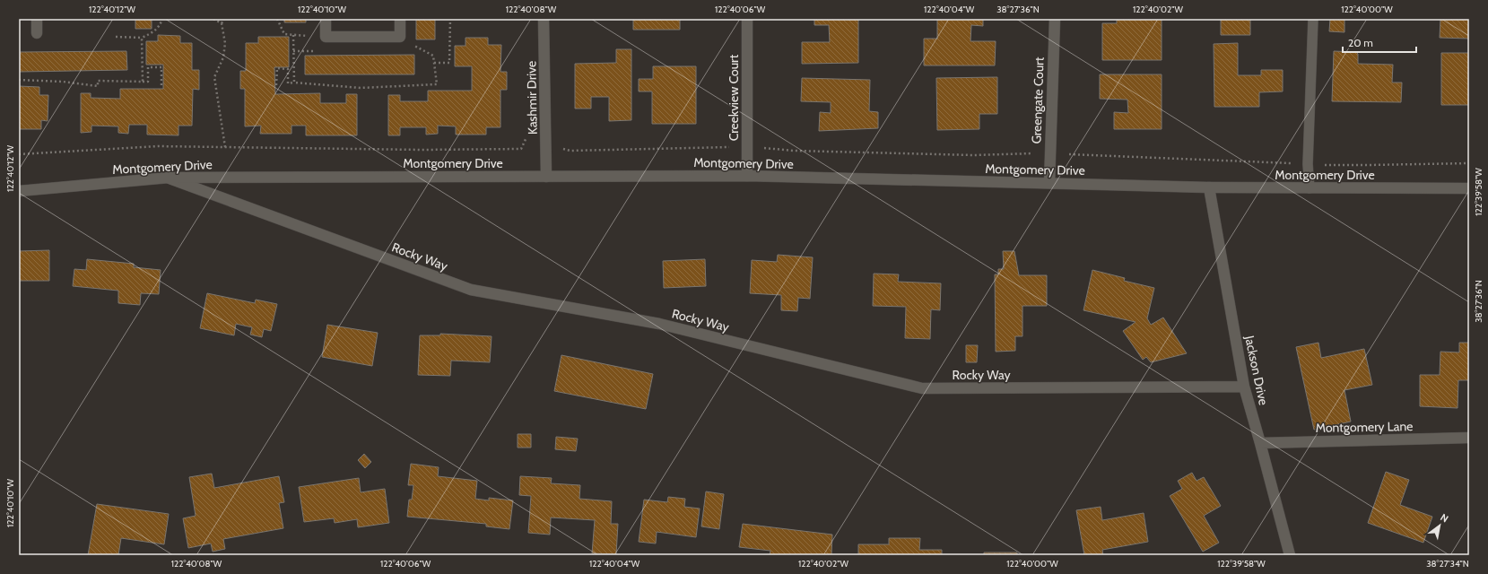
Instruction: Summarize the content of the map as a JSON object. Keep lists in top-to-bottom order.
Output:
{
  "streets": {
    "street": [
      "Kashmir Drive",
      "Creekview Court",
      "Greengate Court",
      "Montgomery Drive",
      "Rocky Way",
      "Jackson Drive",
      "Montgomery Lane"
    ]
  },
  "crossings": [
    ["Kashmir Drive", "Montgomery Drive"],
    ["Creekview Court", "Montgomery Drive"],
    ["Greengate Court", "Montgomery Drive"],
    ["Montgomery Drive", "Rocky Way"],
    ["Montgomery Drive", "Jackson Drive"],
    ["Rocky Way", "Jackson Drive"],
    ["Jackson Drive", "Montgomery Lane"]
  ],
  "scale_bar": "20 m",
  "north": "top right",
  "coordinates": [
    "122°40'12\"W",
    "122°40'10\"W",
    "122°40'08\"W",
    "122°40'06\"W",
    "122°40'04\"W",
    "38°27'36\"N",
    "122°40'02\"W",
    "122°40'00\"W",
    "122°39'58\"W",
    "38°27'34\"N"
  ]
}
